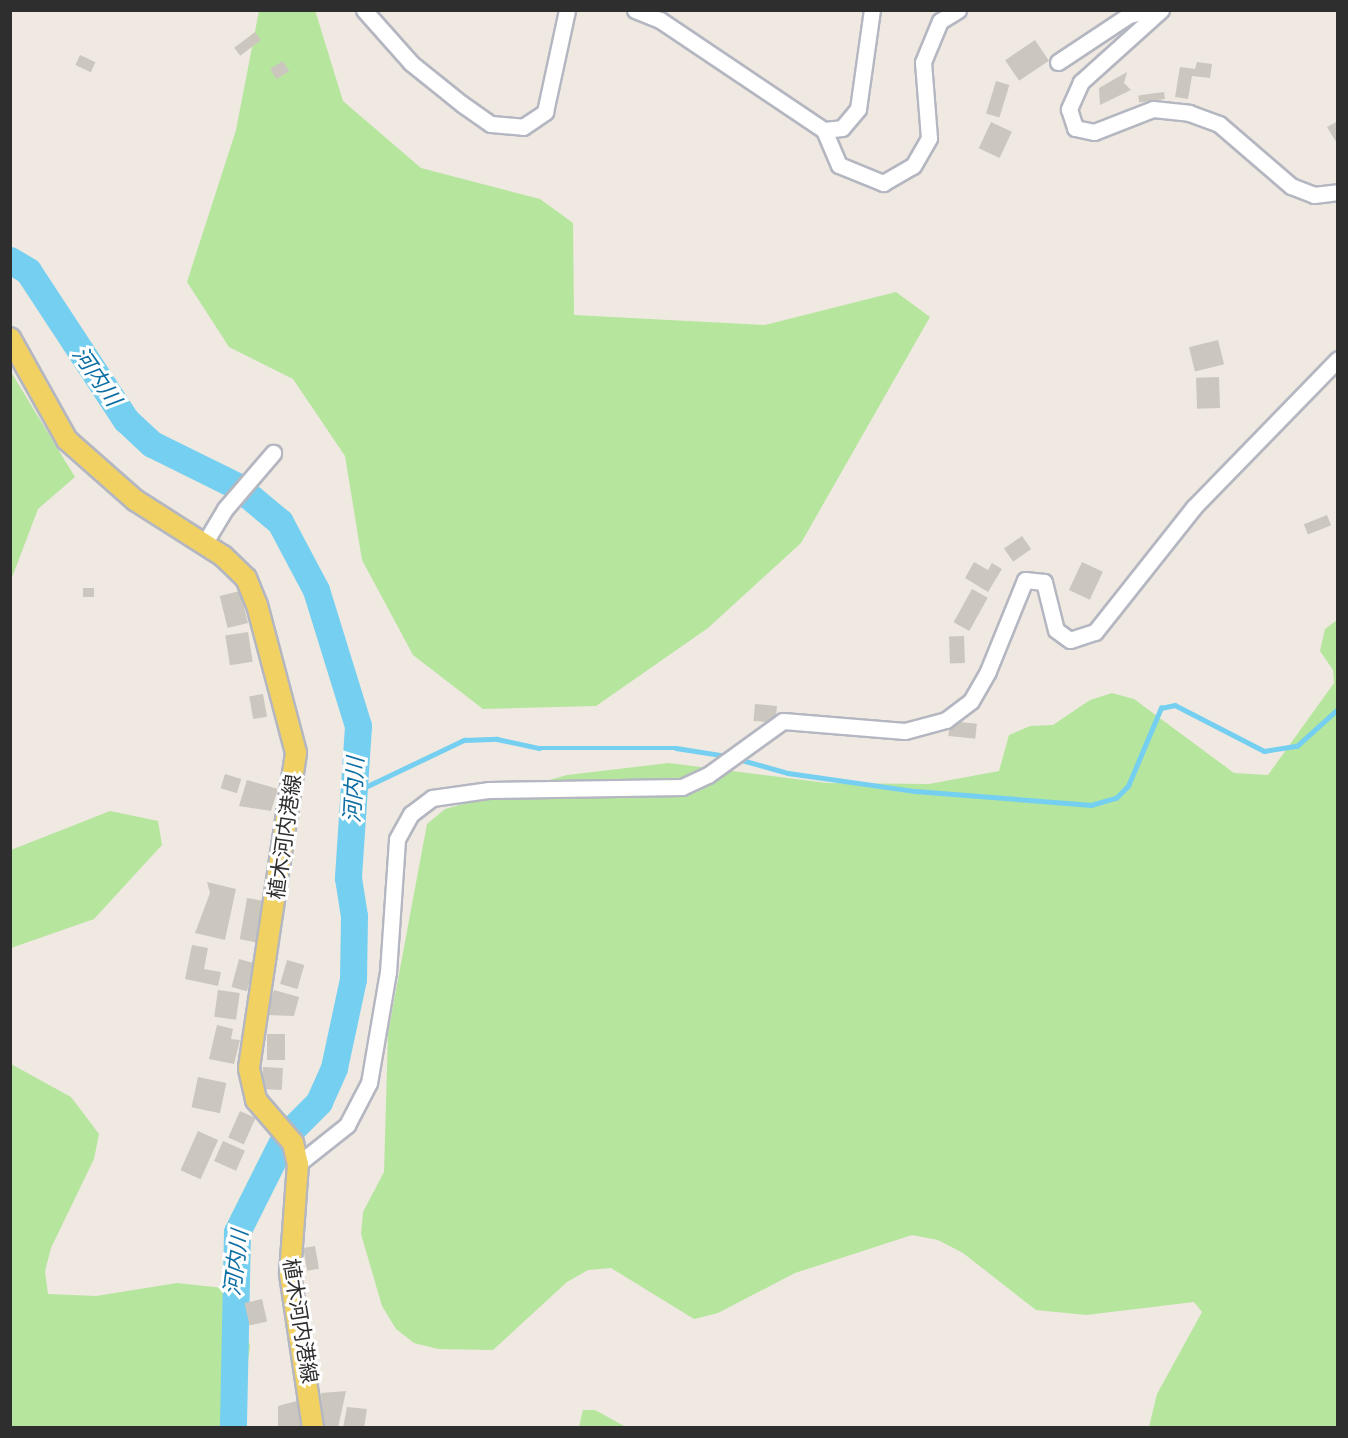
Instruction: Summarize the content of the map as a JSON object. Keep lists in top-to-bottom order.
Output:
{
  "streets": {
    "main road": ["植木河内港線"]
  },
  "water": ["河内川"]
}
